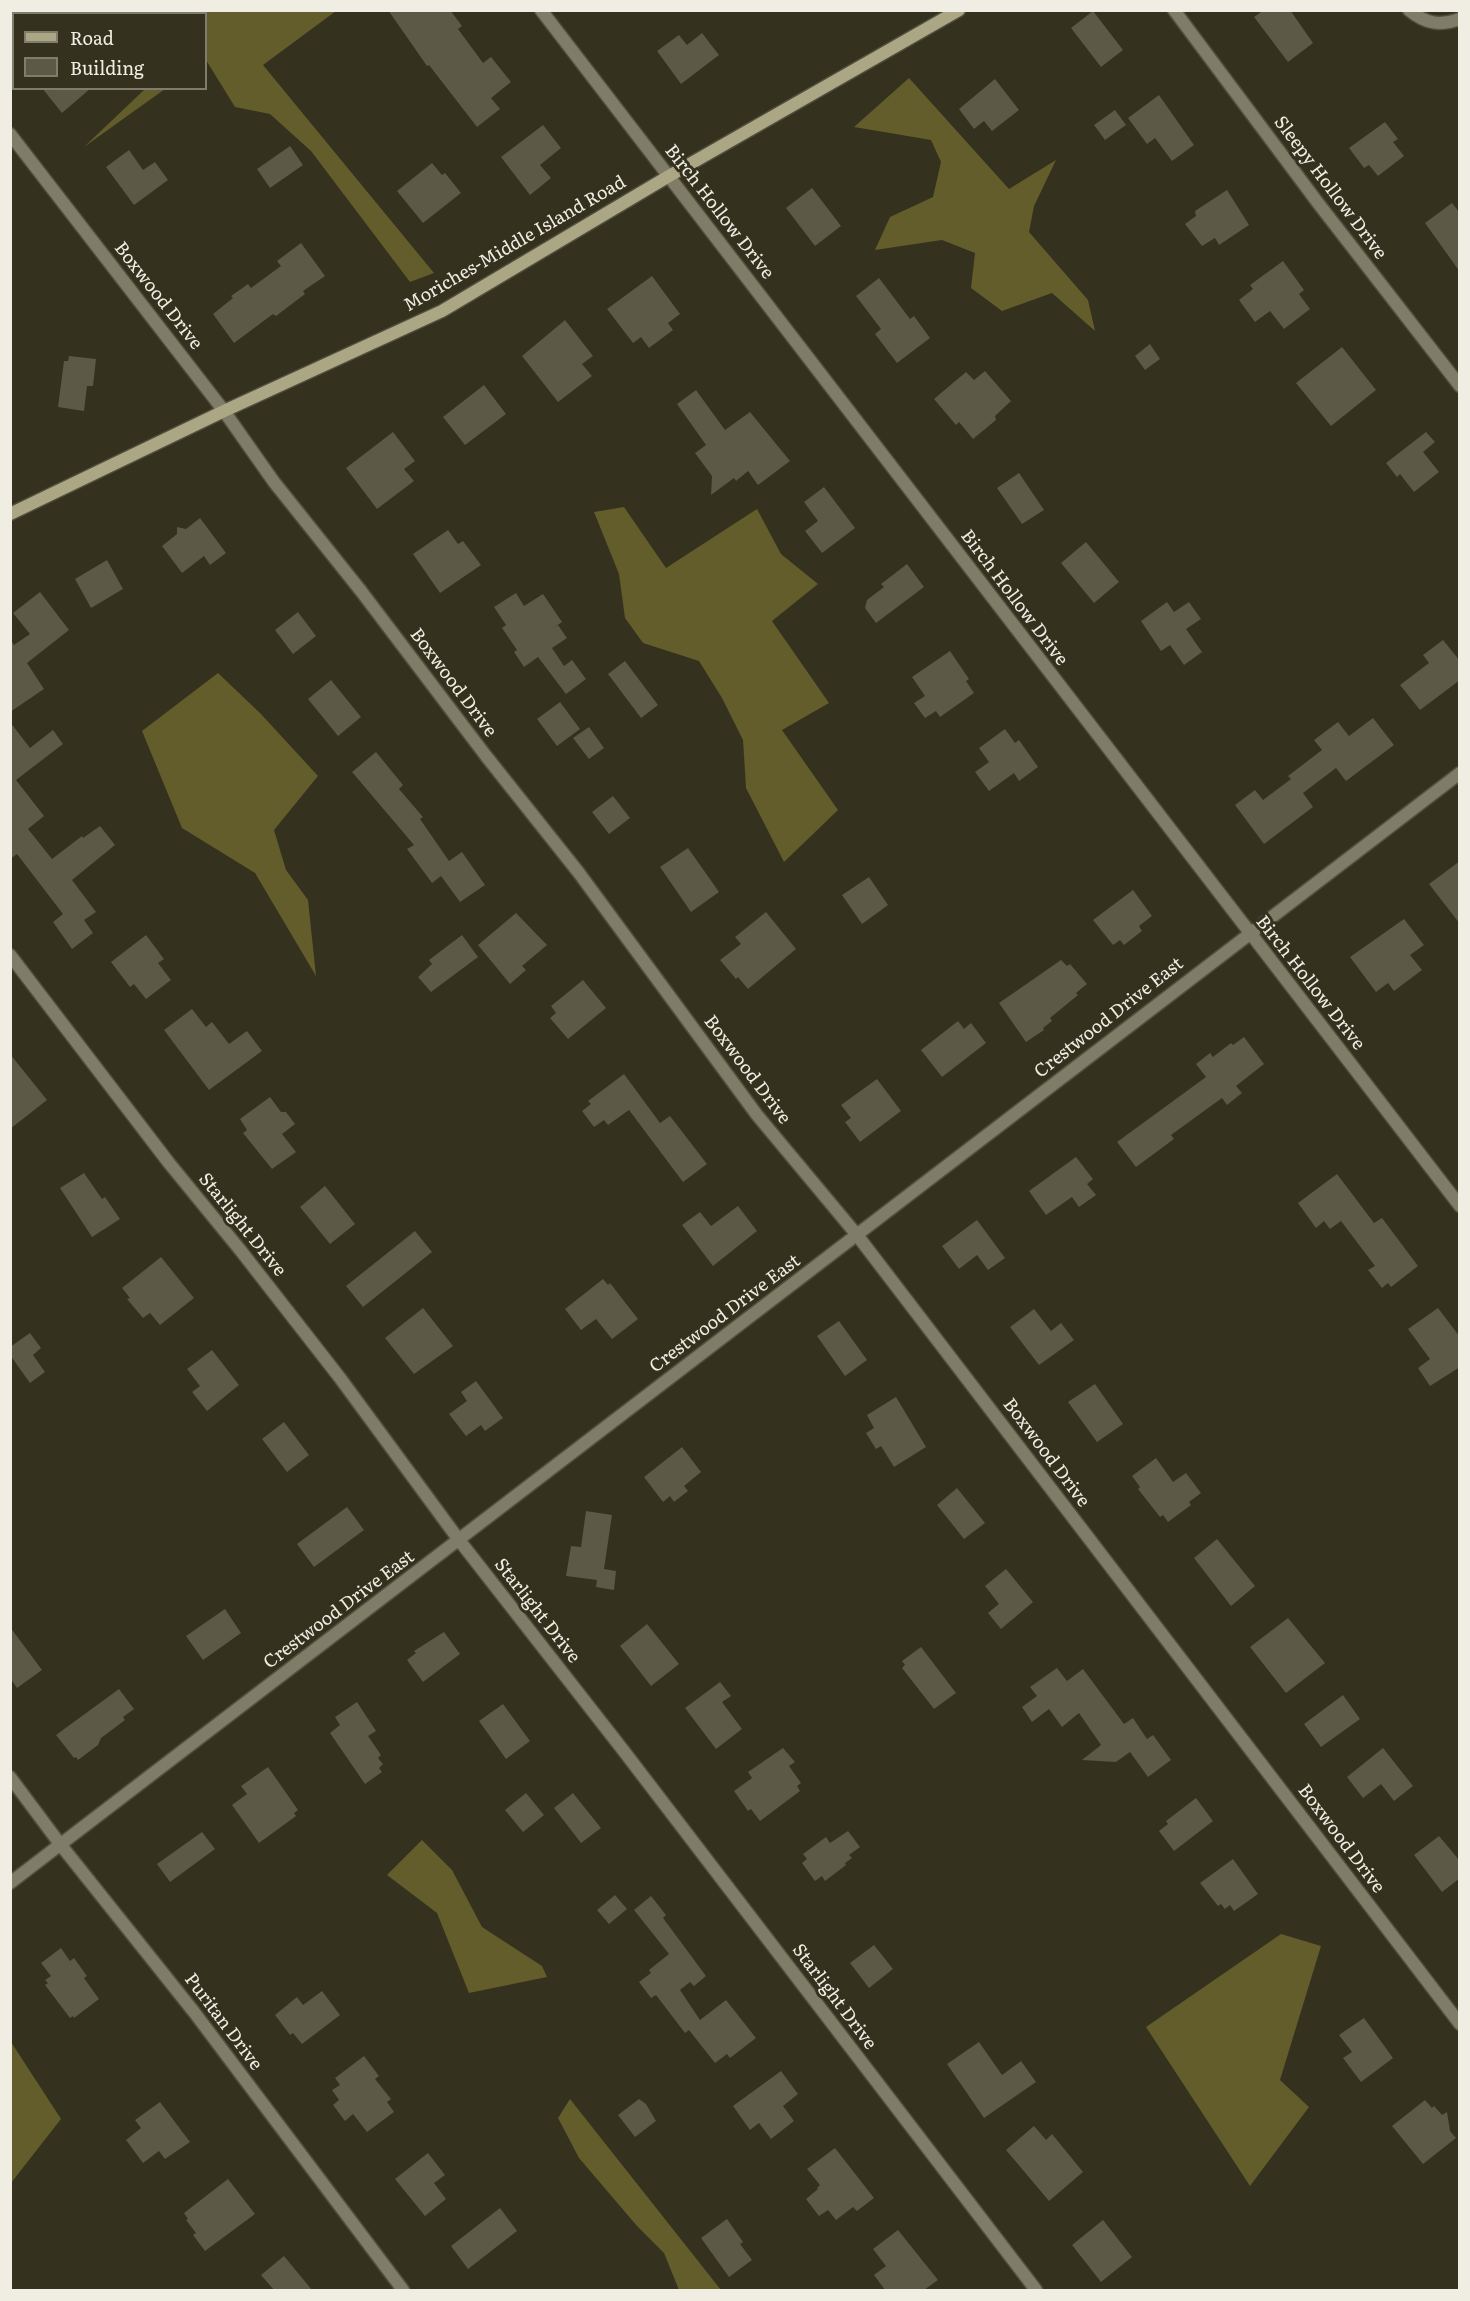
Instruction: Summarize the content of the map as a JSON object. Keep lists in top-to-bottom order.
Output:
{
  "streets": {
    "main road": ["Moriches-Middle Island Road"],
    "street": [
      "Sleepy Hollow Drive",
      "Birch Hollow Drive",
      "Boxwood Drive",
      "Crestwood Drive East",
      "Starlight Drive",
      "Puritan Drive"
    ]
  },
  "crossings": [
    ["Birch Hollow Drive", "Moriches-Middle Island Road"],
    ["Birch Hollow Drive", "Crestwood Drive East"],
    ["Moriches-Middle Island Road", "Boxwood Drive"],
    ["Boxwood Drive", "Crestwood Drive East"],
    ["Crestwood Drive East", "Starlight Drive"],
    ["Crestwood Drive East", "Puritan Drive"]
  ],
  "legend": ["Road", "Building"]
}
